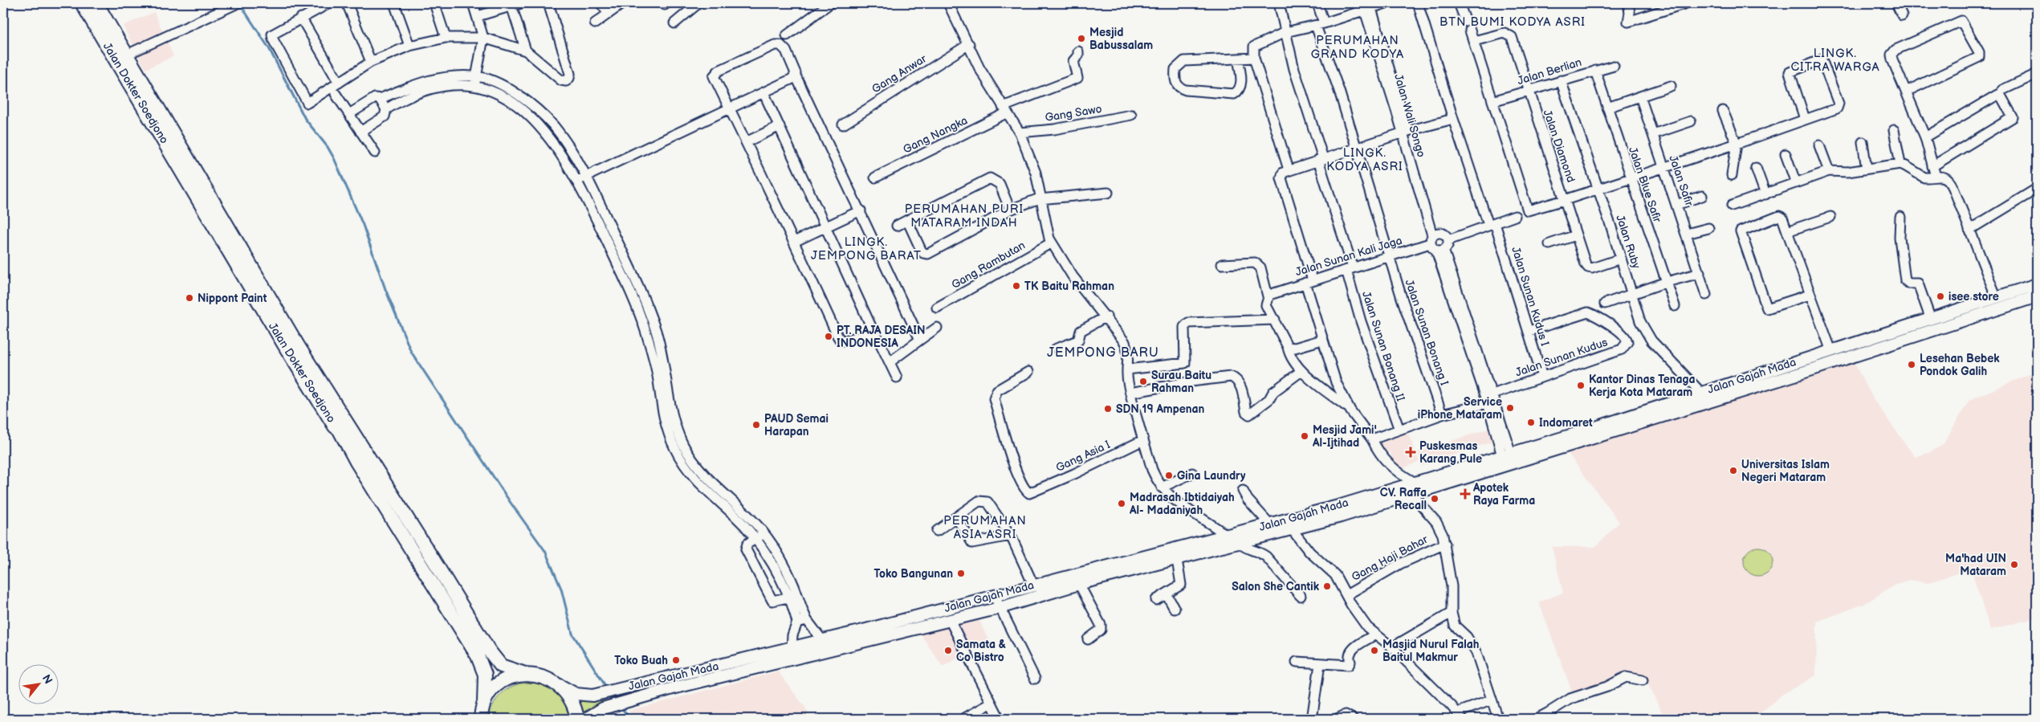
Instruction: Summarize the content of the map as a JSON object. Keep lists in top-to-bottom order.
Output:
{
  "streets": {
    "highway": ["Jalan Dokter Soedjono"],
    "main road": ["Jalan Gajah Mada"],
    "street": [
      "Jalan Berlian",
      "Gang Anwar",
      "Gang Sawo",
      "Jalan Wali Songo",
      "Gang Nangka",
      "Jalan Diamond",
      "Jalan Safir",
      "Jalan Blue Safir",
      "Jalan Ruby",
      "Jalan Sunan Kali Jaga",
      "Gang Rambutan",
      "Jalan Sunan Kudus I",
      "Jalan Sunan Bonang I",
      "Jalan Sunan Bonang II",
      "Jalan Sunan Kudus",
      "Gang Asia I",
      "Gang Haji Bahar"
    ]
  },
  "crossings": [
    ["Jalan Berlian", "Jalan Diamond"],
    ["Jalan Berlian", "Jalan Blue Safir"],
    ["Jalan Berlian", "Jalan Ruby"],
    ["Jalan Dokter Soedjono", "Jalan Gajah Mada"],
    ["Jalan Wali Songo", "Jalan Sunan Kali Jaga"],
    ["Jalan Wali Songo", "Jalan Sunan Kudus"],
    ["Jalan Wali Songo", "Jalan Gajah Mada"],
    ["Jalan Diamond", "Jalan Ruby"],
    ["Jalan Ruby", "Jalan Gajah Mada"],
    ["Jalan Sunan Kali Jaga", "Jalan Sunan Bonang I"],
    ["Jalan Sunan Kali Jaga", "Jalan Sunan Bonang II"],
    ["Jalan Sunan Kudus I", "Jalan Sunan Kudus"],
    ["Jalan Sunan Bonang I", "Jalan Sunan Kudus"],
    ["Jalan Sunan Bonang II", "Jalan Sunan Kudus"]
  ],
  "districts": [
    "BTN BUMI KODYA ASRI",
    "PERUMAHAN GRAND KODYA",
    "LINGK. CITRA WARGA",
    "LINGK. KODYA ASRI",
    "PERUMAHAN PURI MATARAM INDAH",
    "LINGK. JEMPONG BARAT",
    "JEMPONG BARU",
    "PERUMAHAN ASIA ASRI"
  ],
  "places": {
    "other": [
      "Mesjid Babussalam",
      "TK Baitu Rahman",
      "isee store",
      "Nippont Paint",
      "PT. RAJA DESAIN INDONESIA",
      "Lesehan Bebek Pondok Galih",
      "Surau Baitu Rahman",
      "Kantor Dinas Tenaga Kerja Kota Mataram",
      "Service iPhone Mataram",
      "SDN 19 Ampenan",
      "Indomaret",
      "PAUD Semai Harapan",
      "Mesjid Jami' Al-Ijtihad",
      "Universitas Islam Negeri Mataram",
      "Gina Laundry",
      "CV. Raffa Recall",
      "Madrasah Ibtidaiyah Al- Madaniyah",
      "Ma'had UIN Mataram",
      "Toko Bangunan",
      "Salon She Cantik",
      "Samata & Co Bistro",
      "Masjid Nurul Falah Baitul Makmur",
      "Toko Buah"
    ],
    "health": ["Puskesmas Karang Pule", "Apotek Raya Farma"]
  },
  "north": "top right"
}
